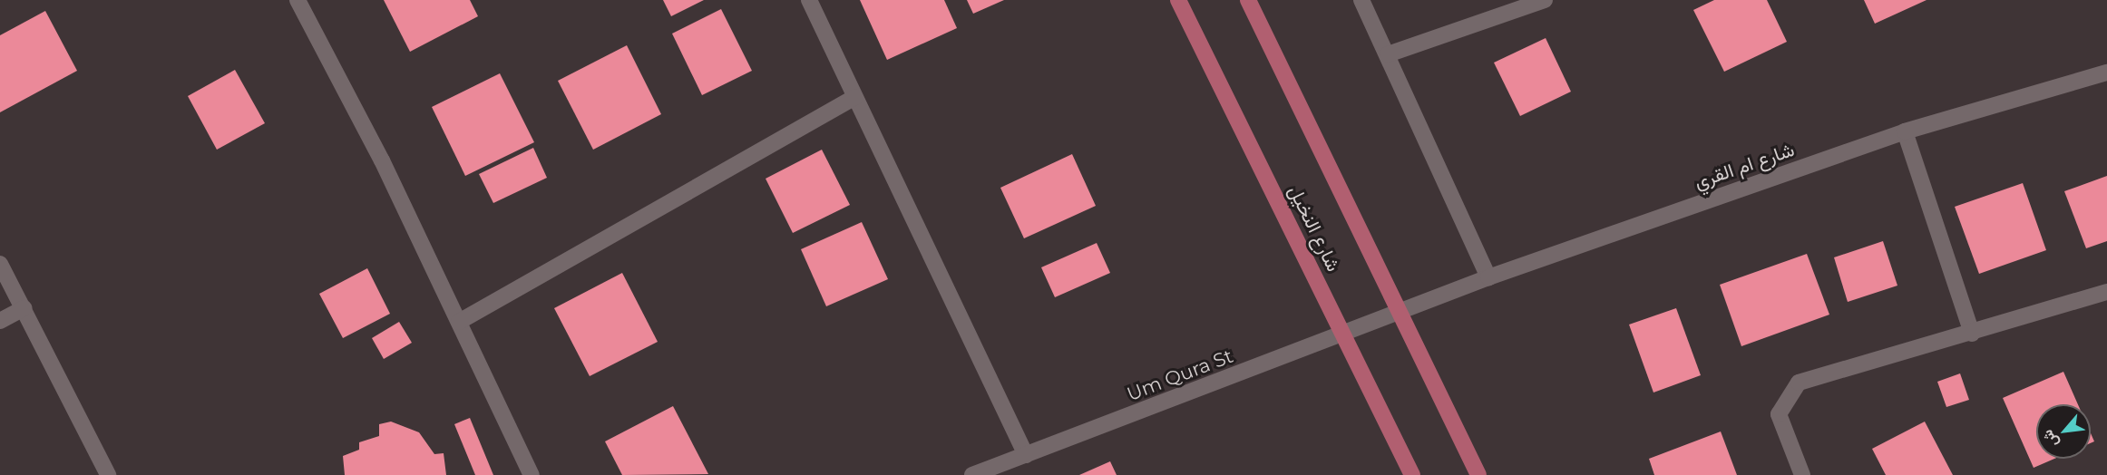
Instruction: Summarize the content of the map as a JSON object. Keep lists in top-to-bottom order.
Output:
{
  "streets": {
    "main road": ["شارع النخيل"],
    "street": ["شارع ام القري", "Um Qura St"]
  },
  "crossings": [
    ["شارع ام القري", "Um Qura St"],
    ["شارع النخيل", "Um Qura St"]
  ],
  "north": "bottom left"
}
